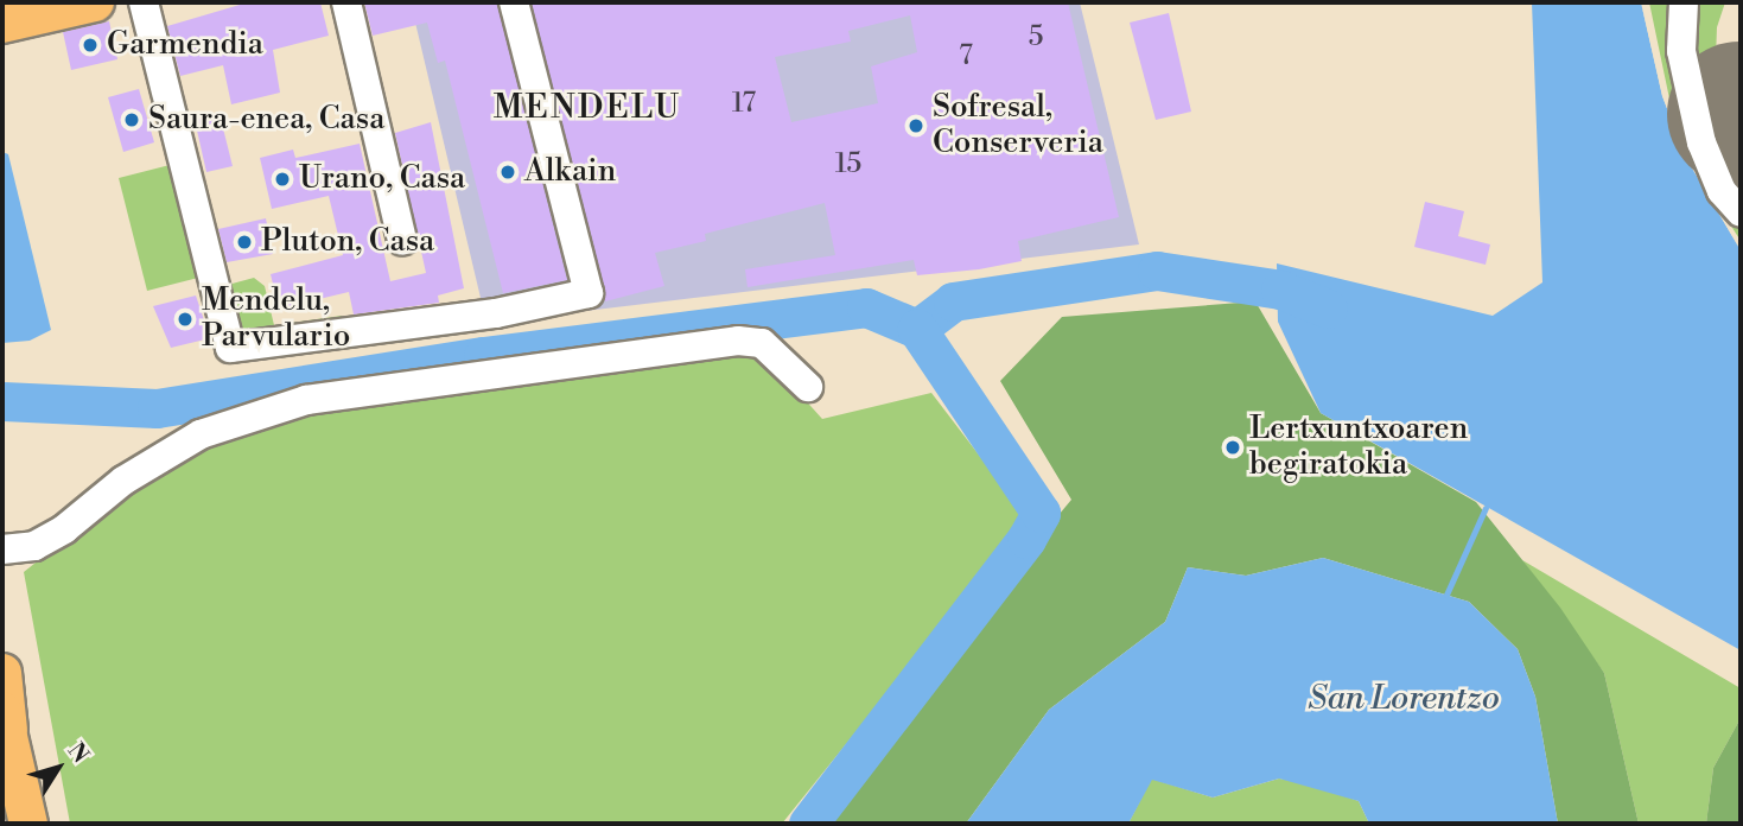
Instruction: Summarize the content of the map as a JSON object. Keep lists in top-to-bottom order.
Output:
{
  "districts": ["MENDELU"],
  "water": ["San Lorentzo"],
  "places": [
    "Garmendia",
    "Saura-enea, Casa",
    "Sofresal, Conserveria",
    "Alkain",
    "Urano, Casa",
    "Pluton, Casa",
    "Mendelu, Parvulario",
    "Lertxuntxoaren begiratokia"
  ],
  "house_numbers": [
    "5",
    "7",
    "17",
    "15"
  ],
  "north": "top right"
}
